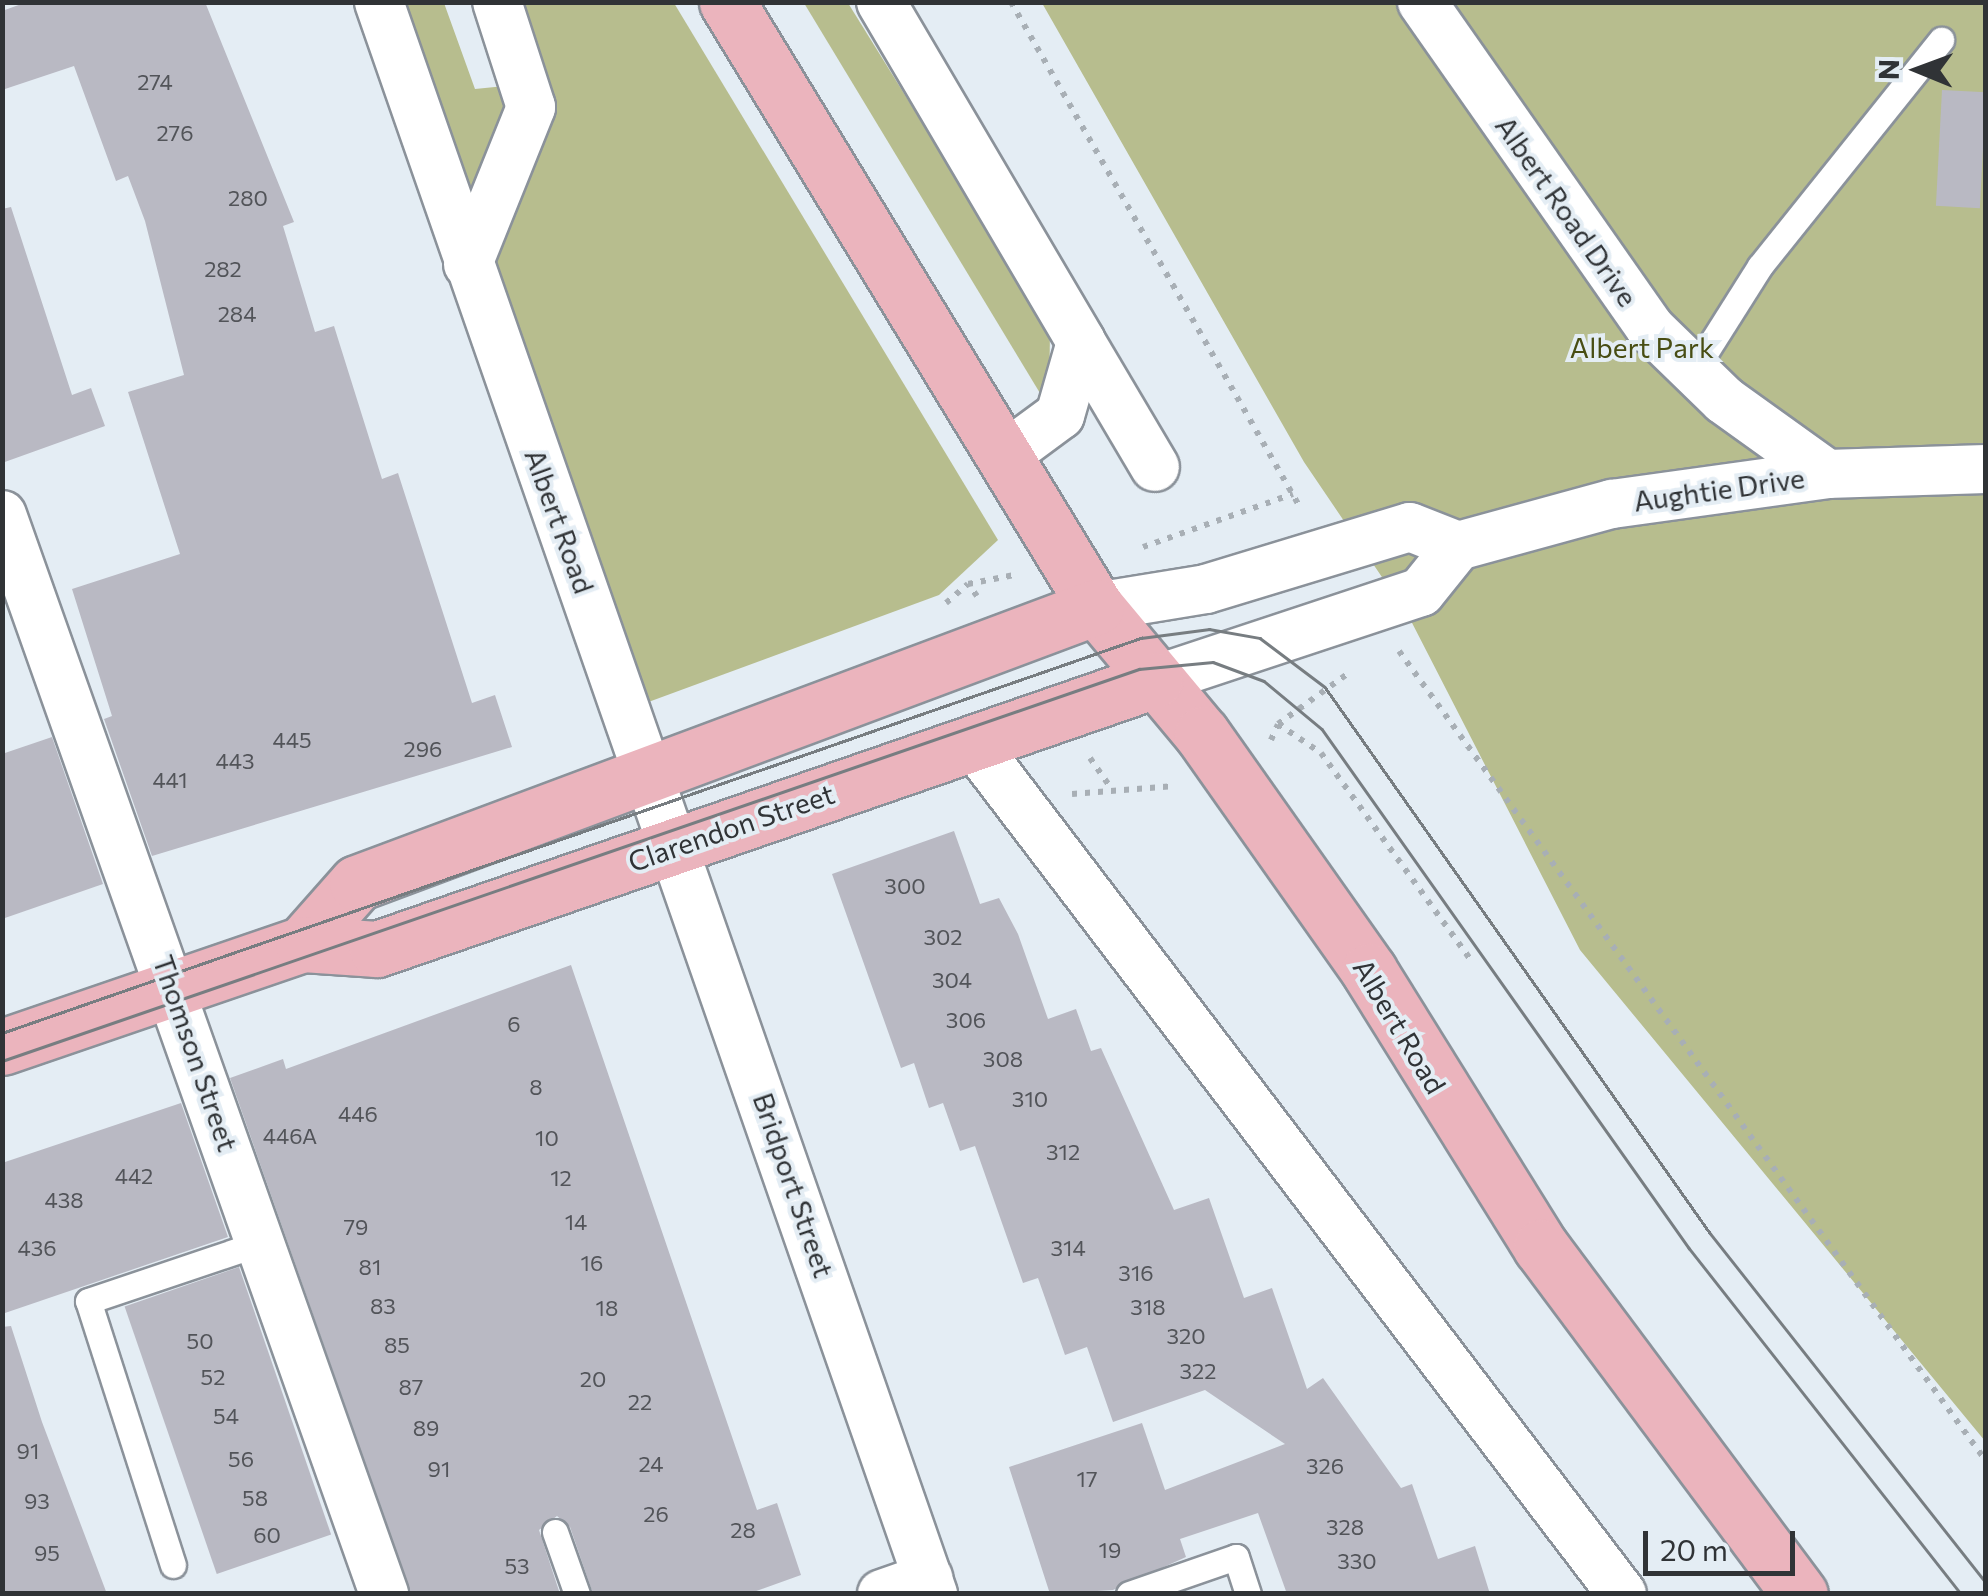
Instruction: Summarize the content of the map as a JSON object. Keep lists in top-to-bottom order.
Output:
{
  "streets": {
    "main road": ["Albert Road", "Clarendon Street"],
    "street": [
      "Albert Road Drive",
      "Aughtie Drive",
      "Thomson Street",
      "Bridport Street"
    ]
  },
  "crossings": [
    ["Albert Road Drive", "Aughtie Drive"],
    ["Albert Road", "Clarendon Street"],
    ["Albert Road", "Bridport Street"],
    ["Clarendon Street", "Thomson Street"],
    ["Clarendon Street", "Bridport Street"]
  ],
  "parks": ["Albert Park"],
  "house_numbers": [
    "274",
    "276",
    "280",
    "282",
    "284",
    "445",
    "296",
    "443",
    "441",
    "300",
    "302",
    "304",
    "306",
    "6",
    "308",
    "8",
    "310",
    "446",
    "446A",
    "10",
    "312",
    "442",
    "12",
    "438",
    "14",
    "79",
    "436",
    "314",
    "16",
    "81",
    "316",
    "83",
    "318",
    "18",
    "320",
    "50",
    "85",
    "322",
    "52",
    "20",
    "87",
    "22",
    "54",
    "89",
    "91",
    "56",
    "24",
    "326",
    "91",
    "17",
    "58",
    "93",
    "26",
    "328",
    "28",
    "60",
    "19",
    "95",
    "330",
    "53"
  ],
  "scale_bar": "20 m",
  "north": "left"
}
